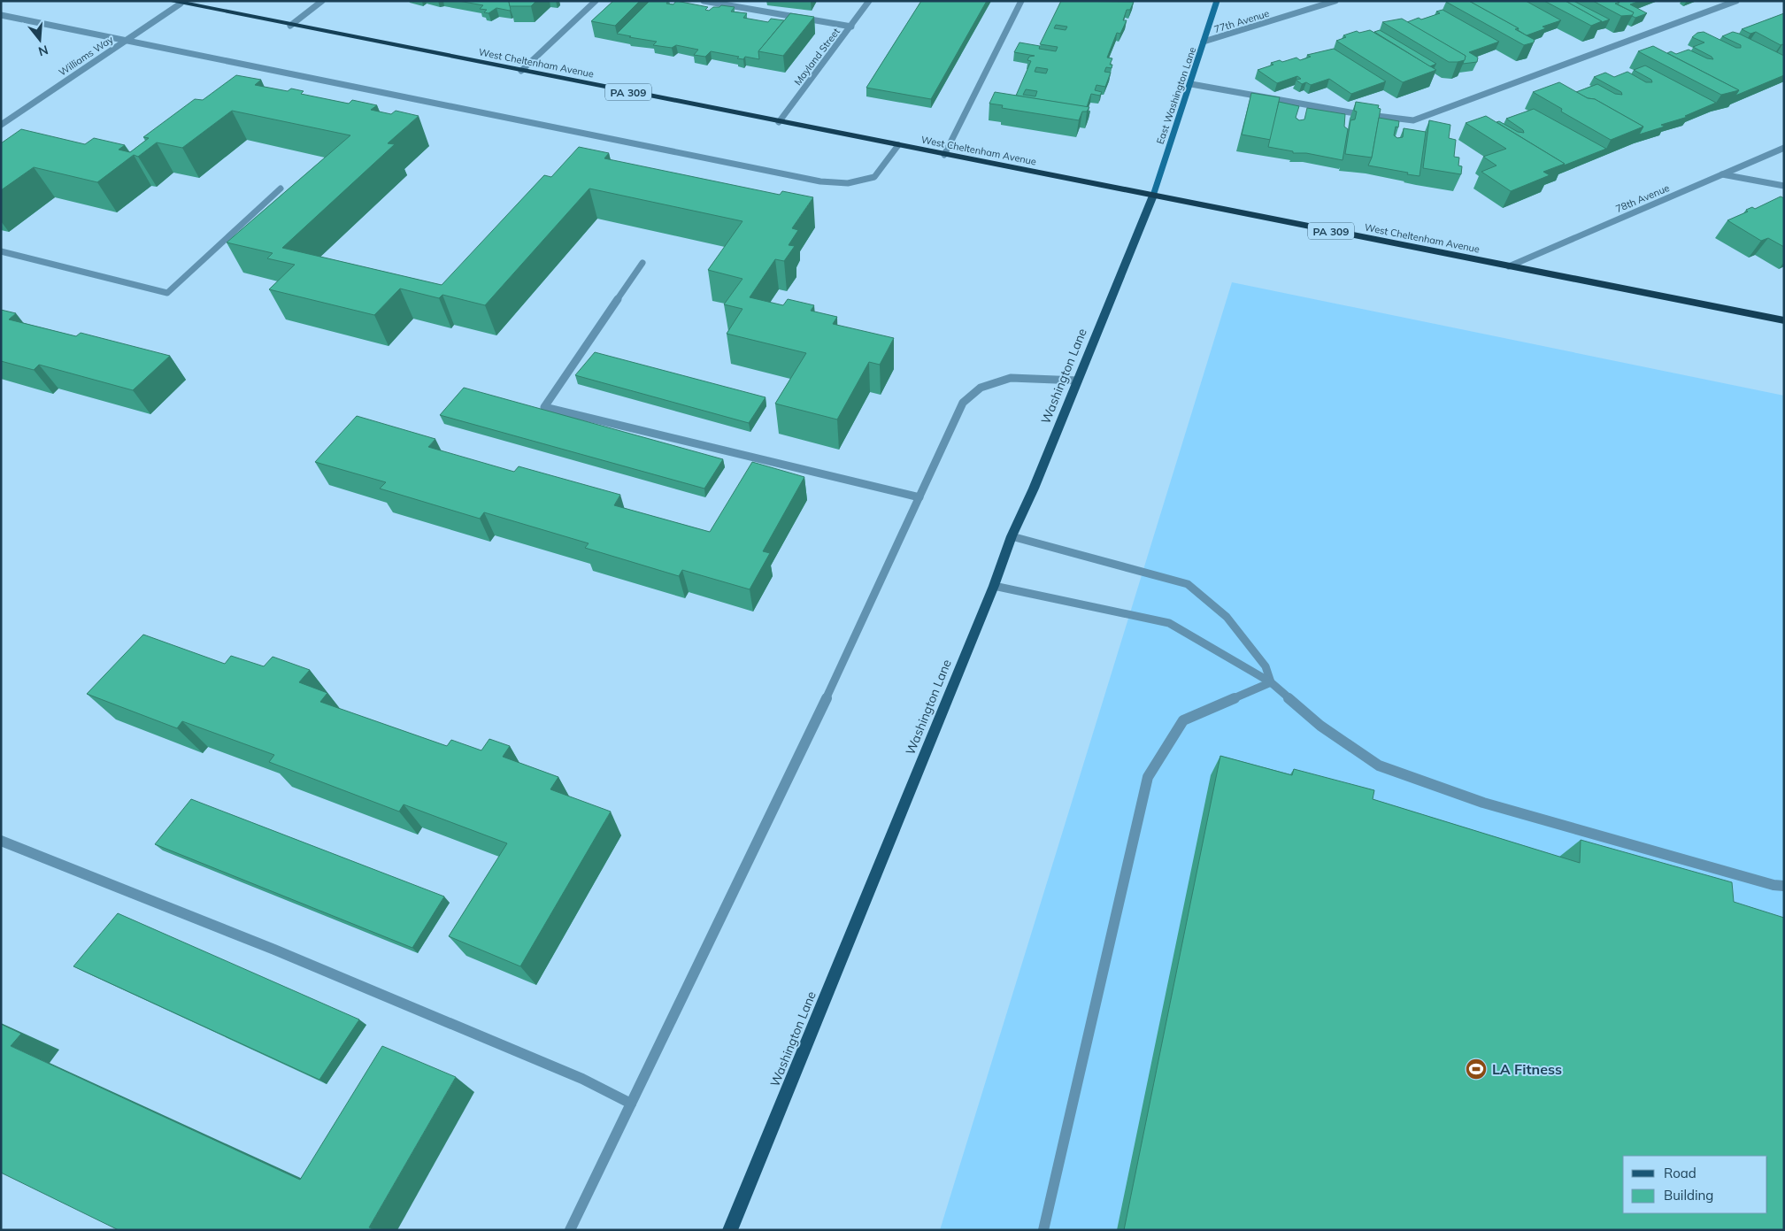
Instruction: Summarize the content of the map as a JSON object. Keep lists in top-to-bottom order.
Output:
{
  "streets": {
    "highway": ["West Cheltenham Avenue", "PA 309"],
    "main road": ["East Washington Lane", "Washington Lane"],
    "street": [
      "77th Avenue",
      "Williams Way",
      "Mayland Street",
      "78th Avenue"
    ]
  },
  "crossings": [
    ["77th Avenue", "East Washington Lane"],
    ["Williams Way", "West Cheltenham Avenue"],
    ["Mayland Street", "West Cheltenham Avenue"],
    ["West Cheltenham Avenue", "East Washington Lane"],
    ["West Cheltenham Avenue", "78th Avenue"],
    ["West Cheltenham Avenue", "Washington Lane"],
    ["East Washington Lane", "Washington Lane"]
  ],
  "places": {
    "sports": ["LA Fitness"]
  },
  "legend": ["Road", "Building"],
  "north": "bottom"
}
